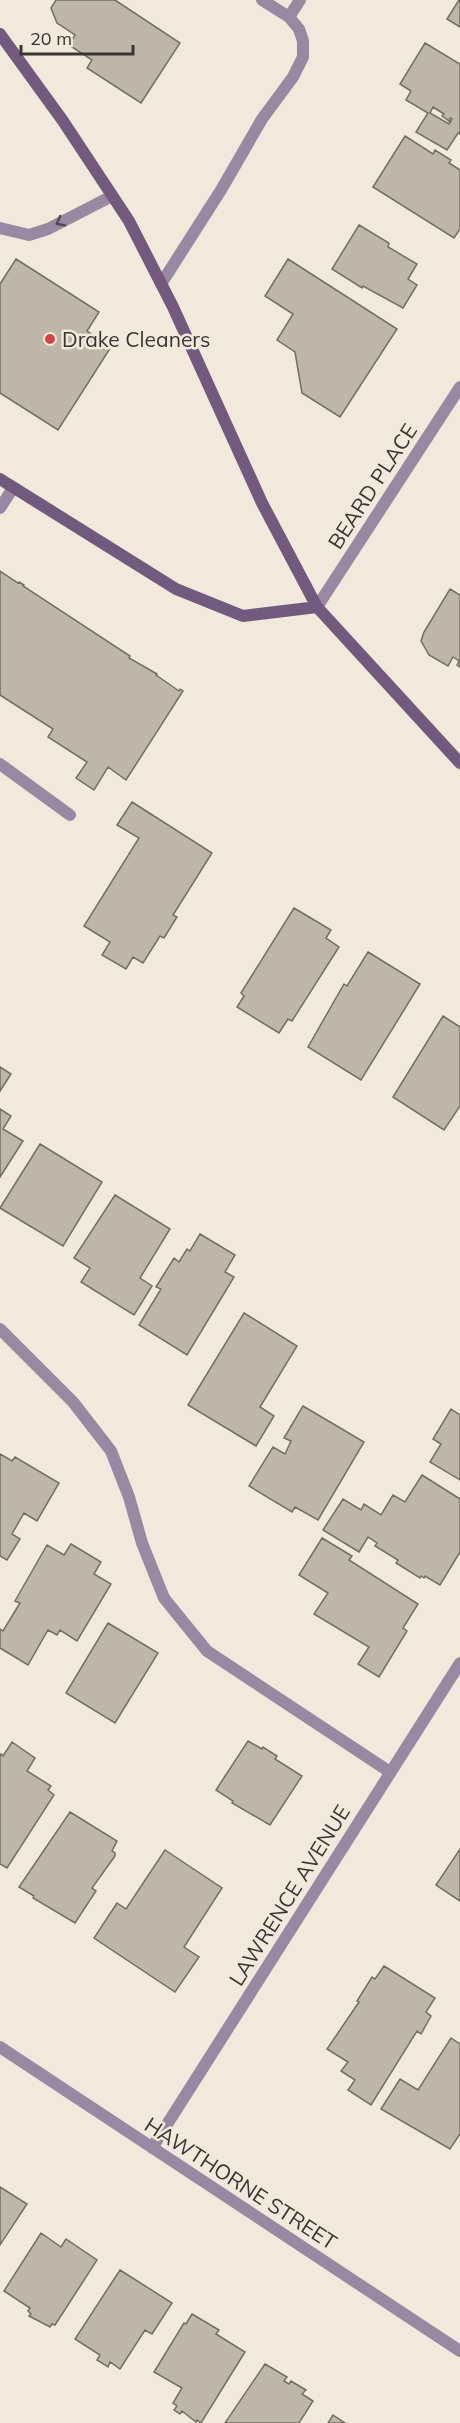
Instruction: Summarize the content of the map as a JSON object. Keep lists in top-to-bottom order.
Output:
{
  "streets": {
    "street": ["BEARD PLACE", "LAWRENCE AVENUE", "HAWTHORNE STREET"]
  },
  "crossings": [
    ["LAWRENCE AVENUE", "HAWTHORNE STREET"]
  ],
  "places": ["Drake Cleaners"],
  "scale_bar": "20 m"
}
